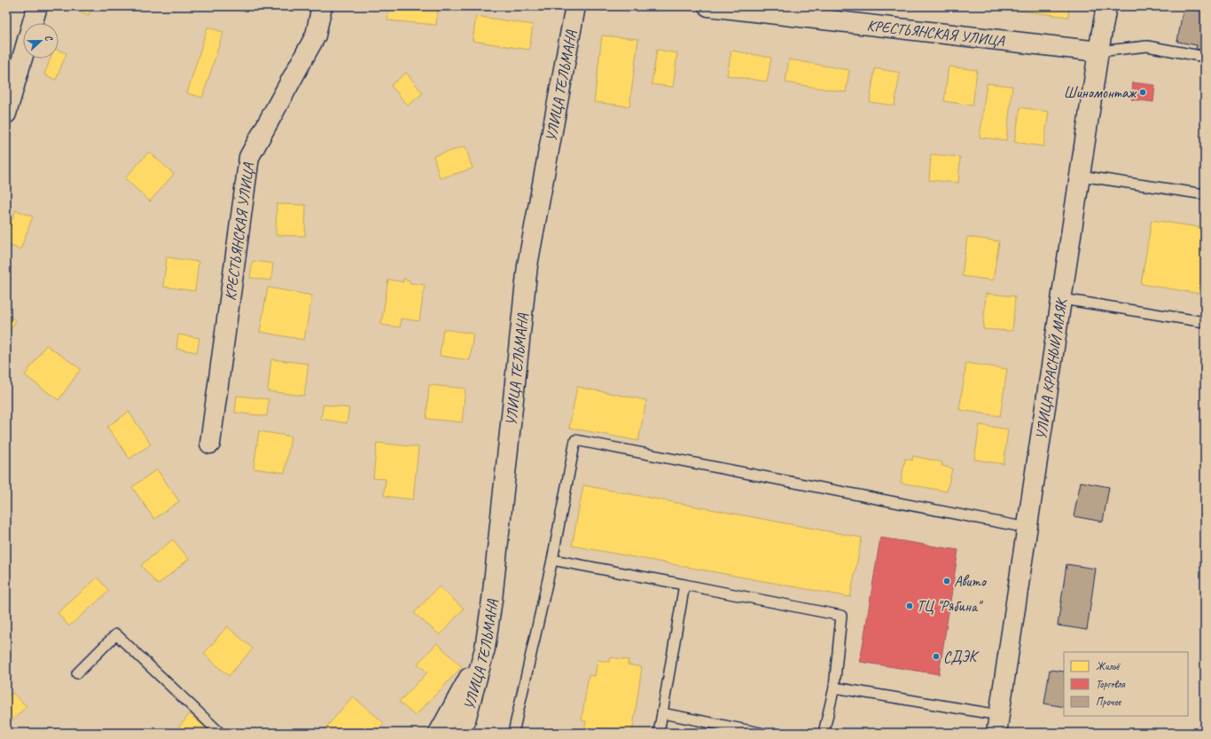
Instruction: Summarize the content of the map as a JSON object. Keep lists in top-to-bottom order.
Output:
{
  "streets": {
    "street": ["КРЕСТЬЯНСКАЯ УЛИЦА", "УЛИЦА ТЕЛЬМАНА", "УЛИЦА КРАСНЫЙ МАЯК"]
  },
  "crossings": [
    ["КРЕСТЬЯНСКАЯ УЛИЦА", "УЛИЦА КРАСНЫЙ МАЯК"]
  ],
  "places": [
    "Шиномонтаж",
    "Авито",
    "ТЦ \"Рябина\"",
    "СДЭК"
  ],
  "legend": ["Жильё", "Торговля", "Прочее"],
  "north": "right"
}
